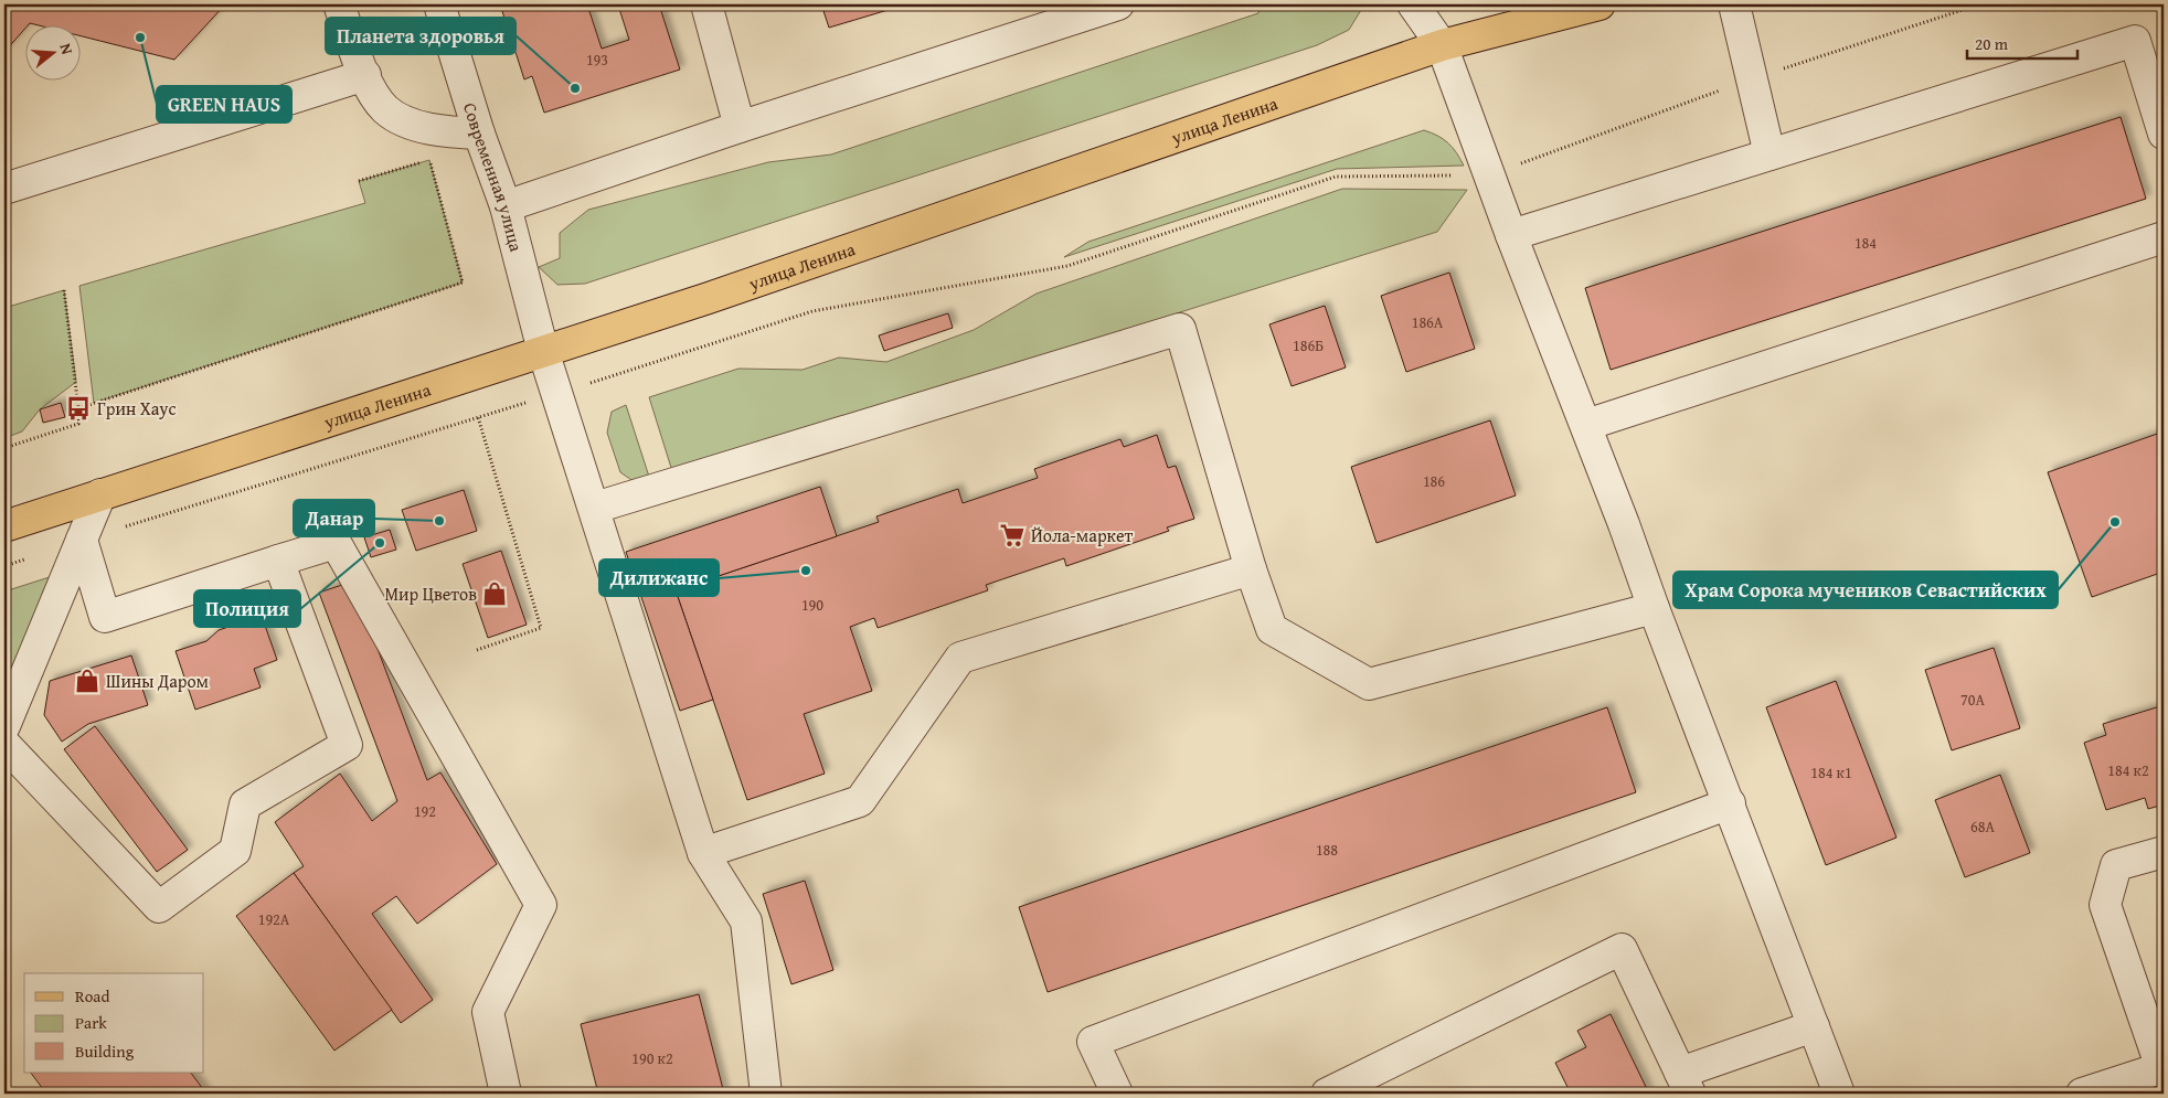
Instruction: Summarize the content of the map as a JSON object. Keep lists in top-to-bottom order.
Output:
{
  "streets": {
    "main road": ["улица Ленина"],
    "street": ["Современная улица"]
  },
  "crossings": [
    ["улица Ленина", "Современная улица"]
  ],
  "places": {
    "other": [
      "GREEN HAUS",
      "Планета здоровья",
      "Данар",
      "Храм Сорока мучеников Севастийских",
      "Полиция",
      "Дилижанс"
    ],
    "bus stop": ["Грин Хаус"],
    "supermarket": ["Йола-маркет"],
    "shop": ["Мир Цветов", "Шины Даром"]
  },
  "house_numbers": [
    "193",
    "184",
    "186А",
    "186Б",
    "186",
    "190",
    "70А",
    "184 к2",
    "184 к1",
    "192",
    "68А",
    "188",
    "192А",
    "190 к2"
  ],
  "legend": ["Road", "Park", "Building"],
  "scale_bar": "20 m",
  "north": "right"
}
